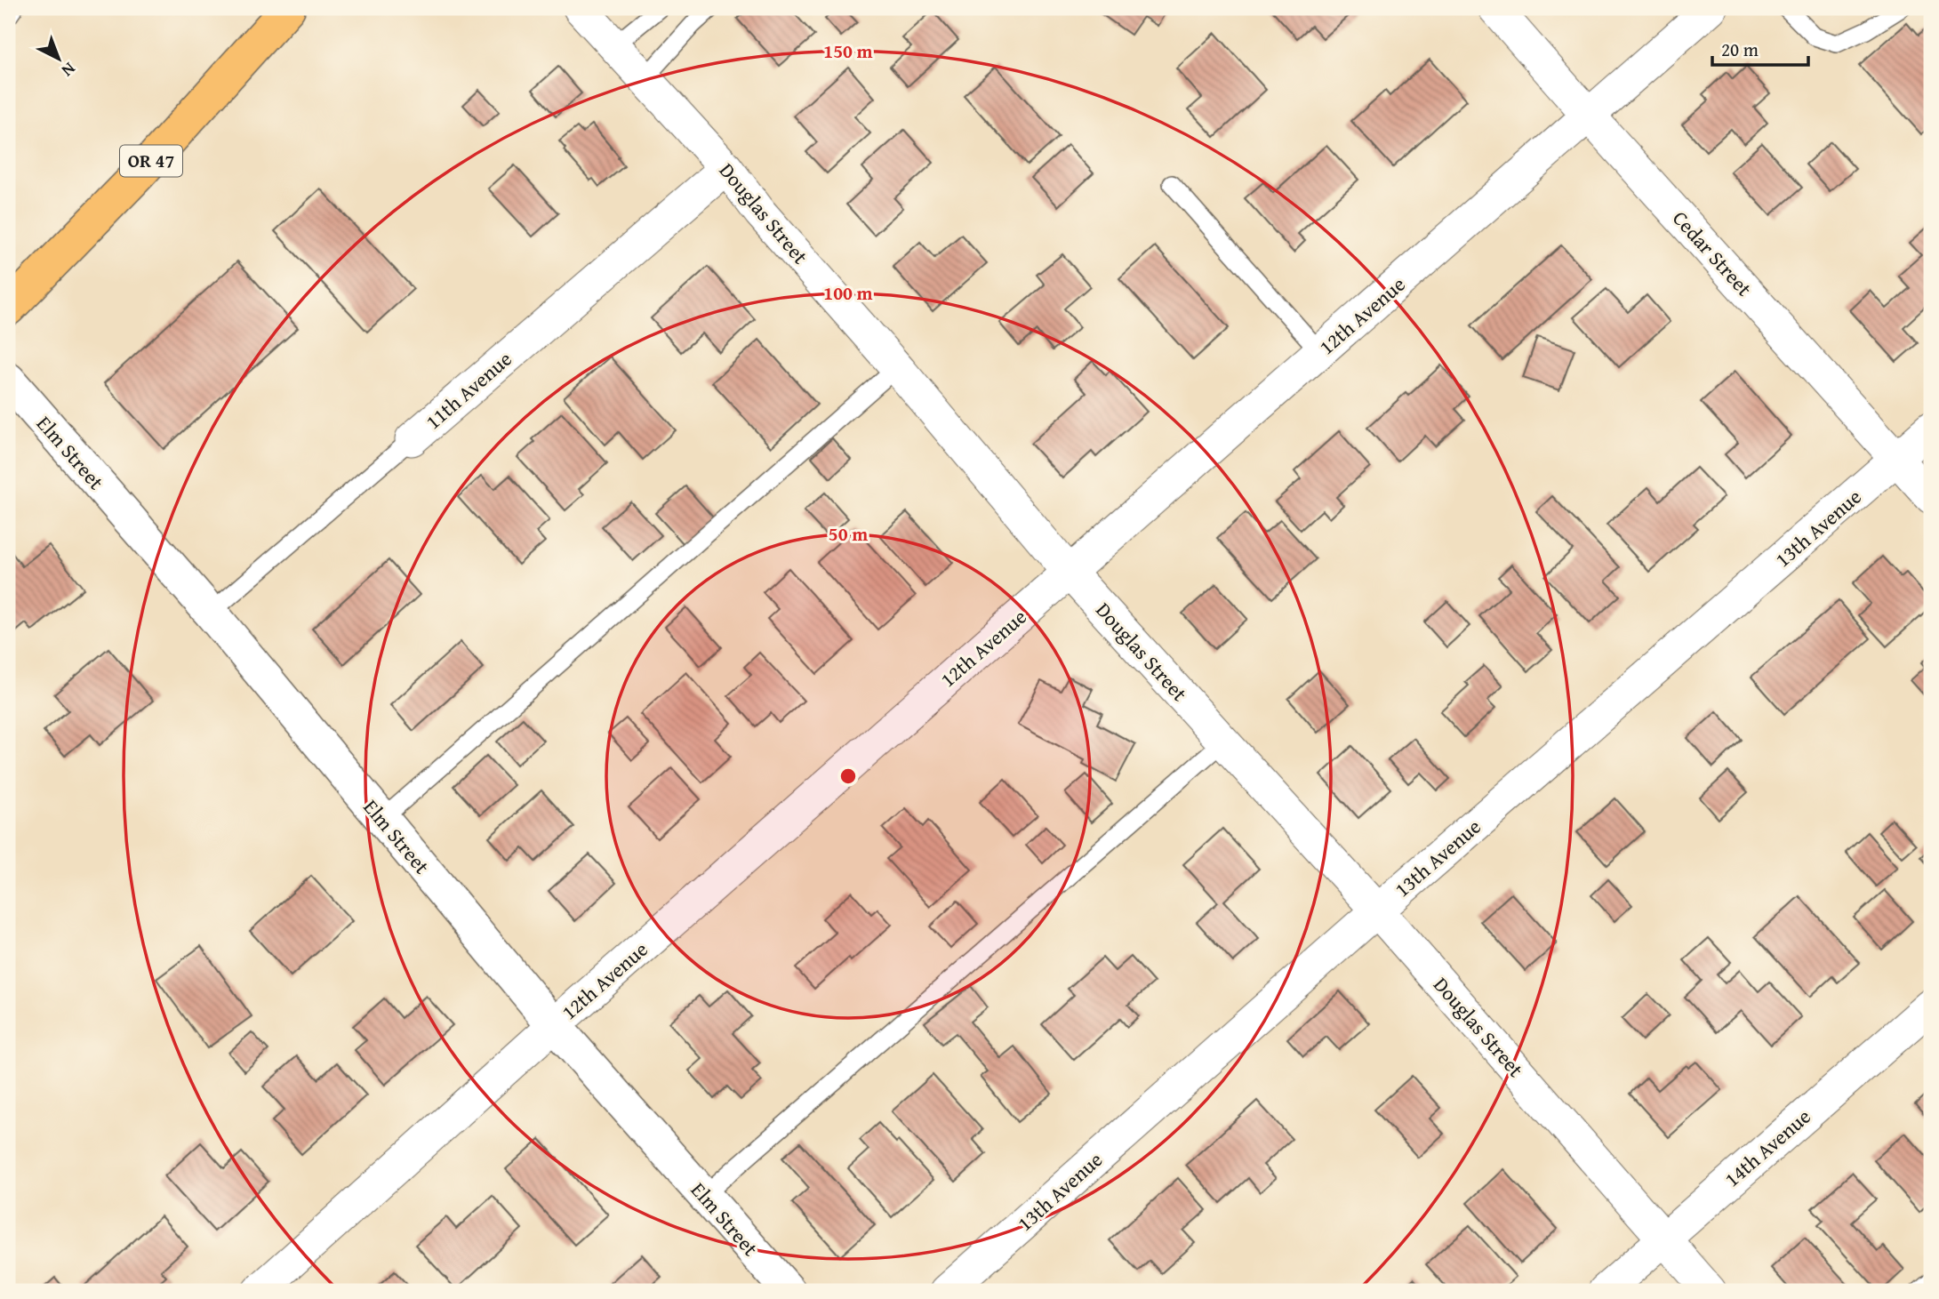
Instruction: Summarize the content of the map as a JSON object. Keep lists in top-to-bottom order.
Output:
{
  "streets": {
    "highway": ["OR 47"],
    "street": [
      "Douglas Street",
      "Cedar Street",
      "12th Avenue",
      "11th Avenue",
      "Elm Street",
      "13th Avenue",
      "14th Avenue"
    ]
  },
  "crossings": [
    ["Douglas Street", "12th Avenue"],
    ["Douglas Street", "11th Avenue"],
    ["Douglas Street", "13th Avenue"],
    ["Douglas Street", "14th Avenue"],
    ["Cedar Street", "12th Avenue"],
    ["Cedar Street", "13th Avenue"],
    ["12th Avenue", "Elm Street"],
    ["11th Avenue", "Elm Street"]
  ],
  "scale_bar": "20 m",
  "north": "bottom right",
  "rings": ["150 m", "100 m", "50 m"]
}
